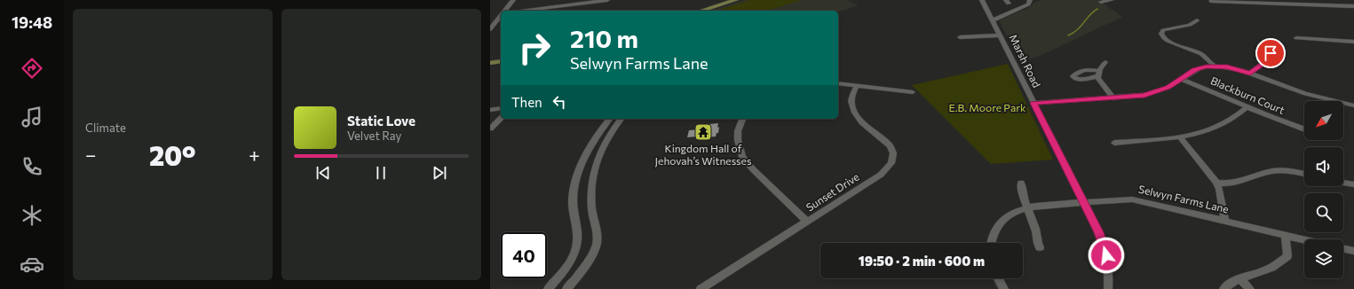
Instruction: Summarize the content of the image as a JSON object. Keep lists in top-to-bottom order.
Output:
{
  "streets": {
    "street": [
      "Marsh Road",
      "Blackburn Court",
      "Sunset Drive",
      "Selwyn Farms Lane"
    ]
  },
  "crossings": [
    ["Marsh Road", "Selwyn Farms Lane"]
  ],
  "parks": ["E.B. Moore Park"],
  "places": {
    "temple": ["Kingdom Hall of Jehovah’s Witnesses"]
  },
  "north": "bottom left",
  "page": {
    "tabs": "19:48",
    "tile": "Climate",
    "turn": ["210 m", "Selwyn Farms Lane"],
    "then": "Then",
    "song": ["Static Love", "Velvet Ray"],
    "heat": ["−", "20°", "+"],
    "limit": "40",
    "trip": "19:50 · 2 min · 600 m"
  }
}
